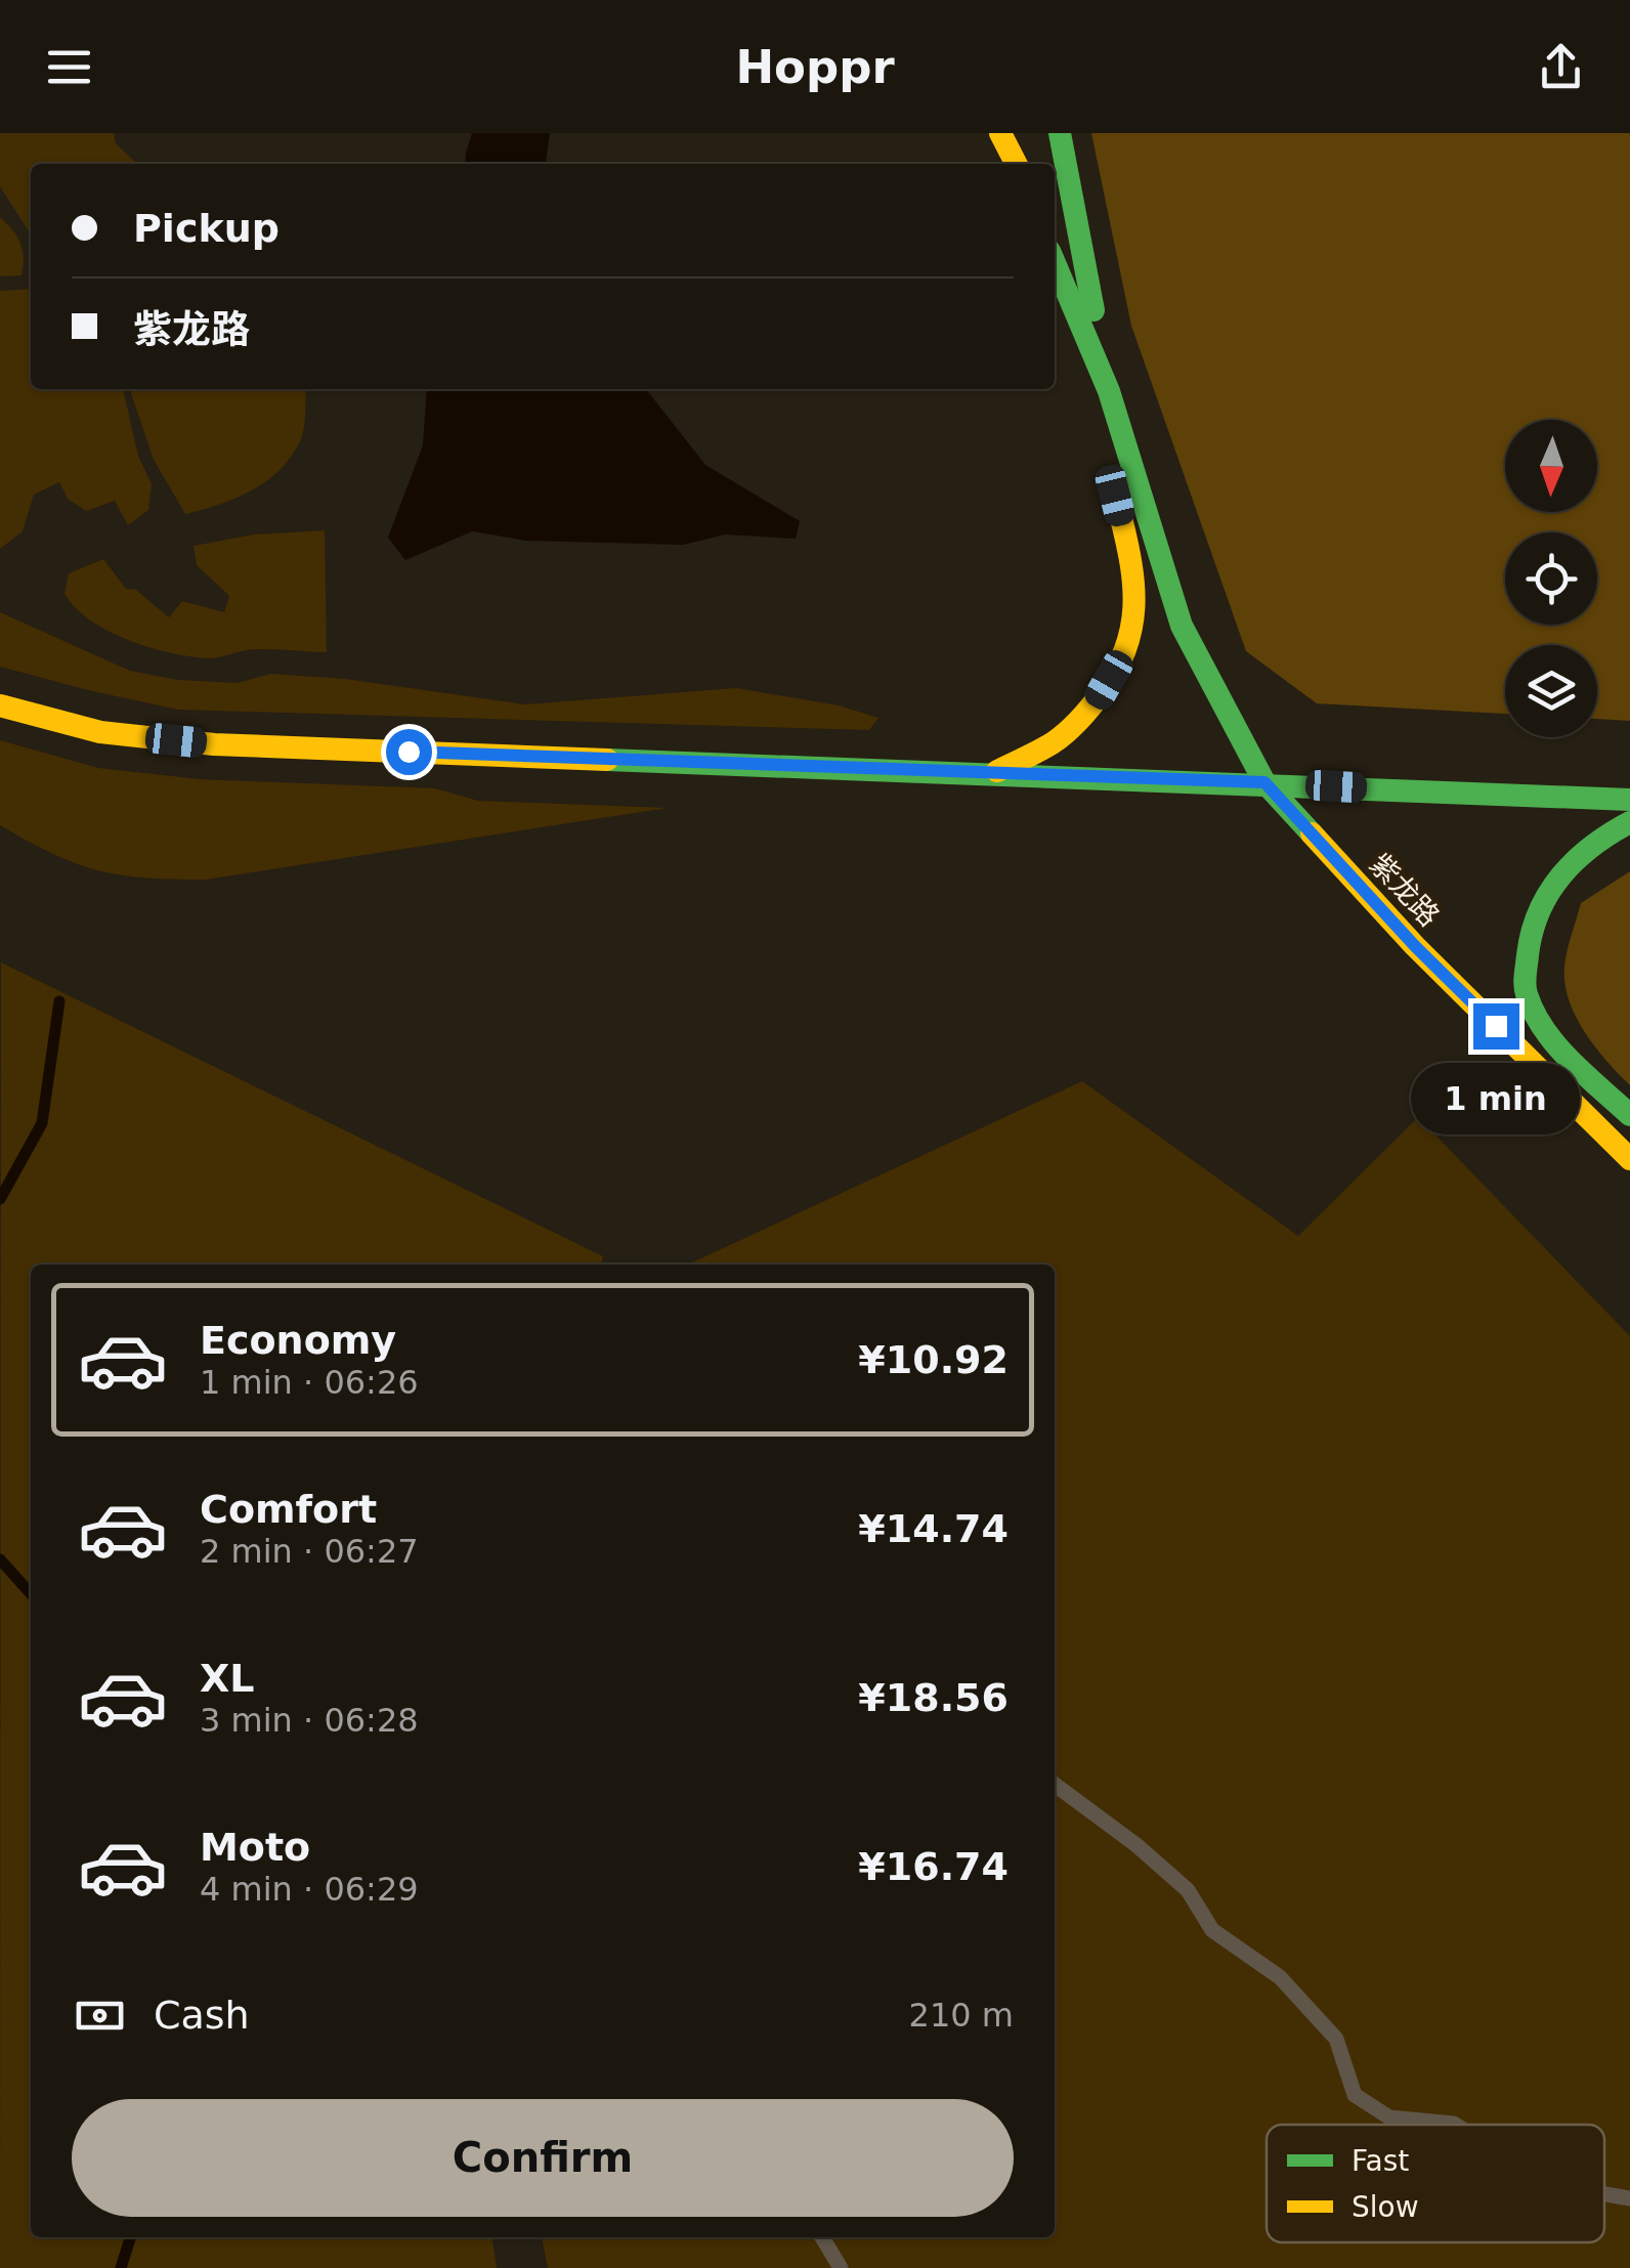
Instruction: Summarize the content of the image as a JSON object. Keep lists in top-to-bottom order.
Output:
{
  "streets": {
    "street": ["紫龙路"]
  },
  "legend": ["Fast", "Slow"],
  "north": "bottom",
  "page": {
    "header": "Hoppr",
    "banner": ["Pickup", "紫龙路"],
    "bubble": "1 min",
    "list": [
      {
        "name": "Economy",
        "note": "1 min · 06:26",
        "value": "¥10.92"
      },
      {
        "name": "Comfort",
        "note": "2 min · 06:27",
        "value": "¥14.74"
      },
      {
        "name": "XL",
        "note": "3 min · 06:28",
        "value": "¥18.56"
      },
      {
        "name": "Moto",
        "note": "4 min · 06:29",
        "value": "¥16.74"
      }
    ],
    "pay": ["Cash", "210 m"],
    "buttons": "Confirm"
  }
}
